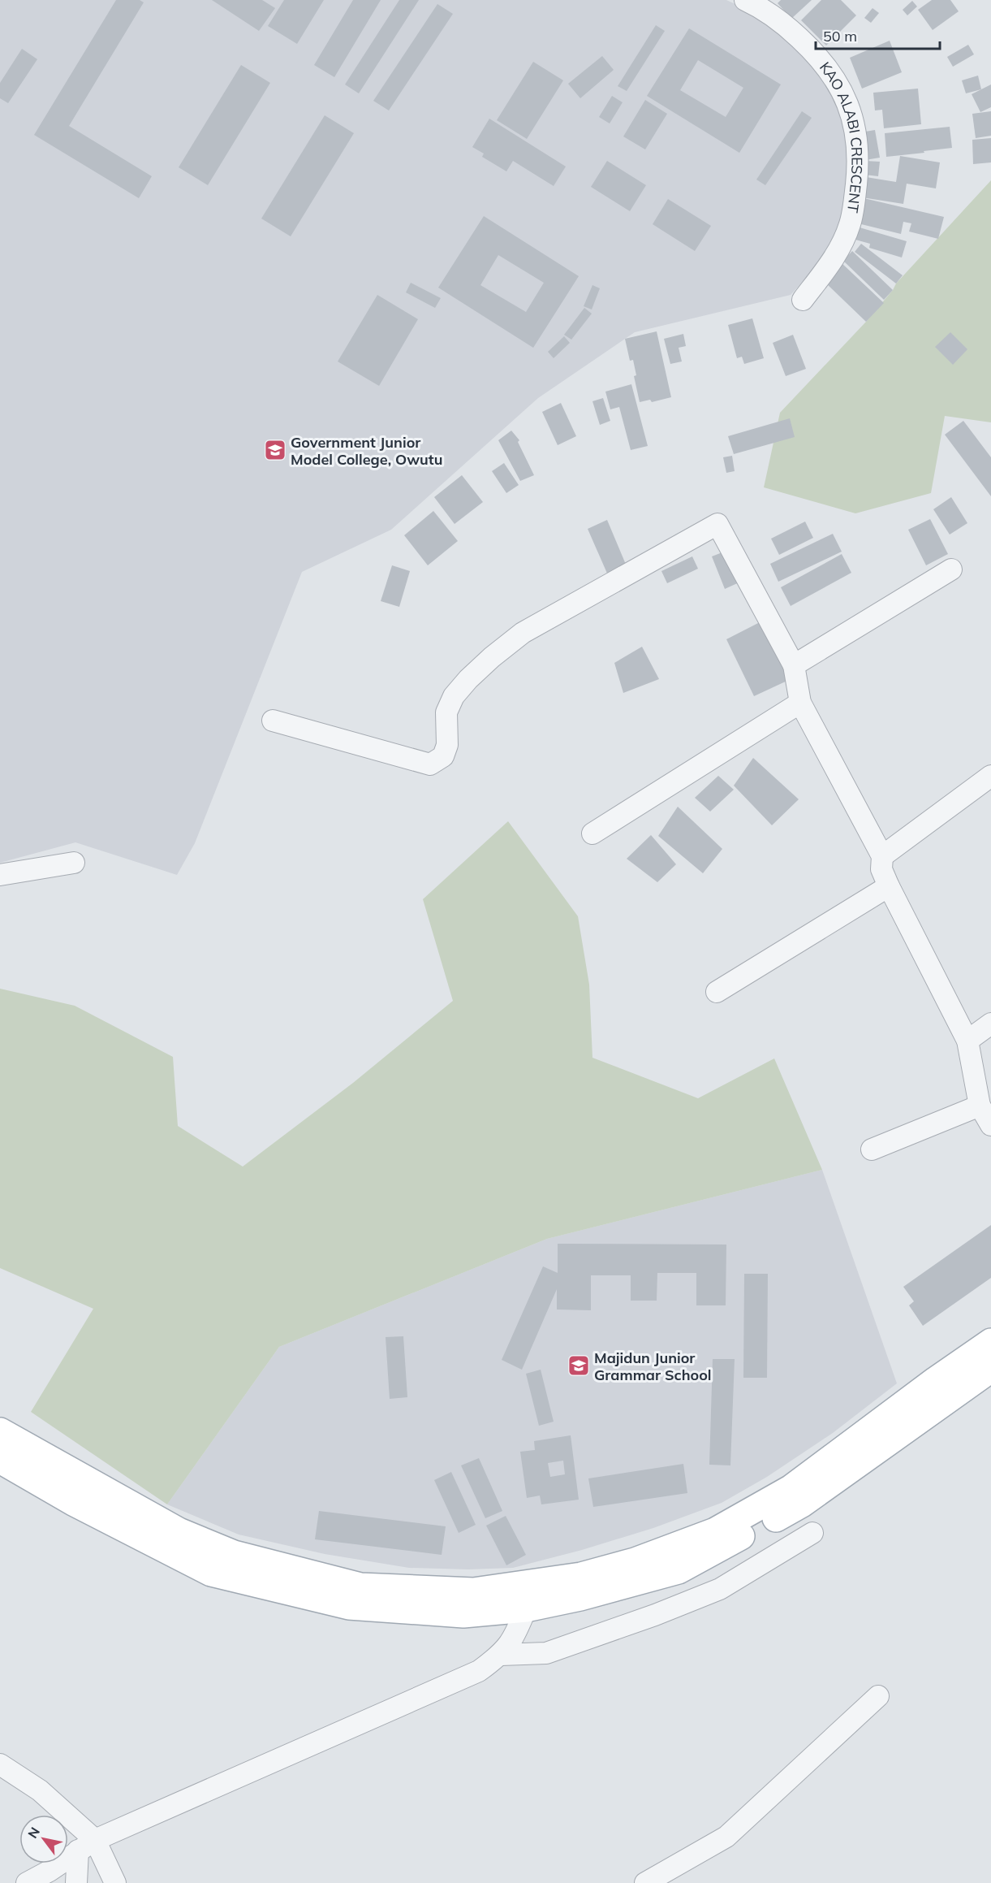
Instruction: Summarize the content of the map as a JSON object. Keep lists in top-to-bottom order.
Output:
{
  "streets": {
    "street": ["KAO ALABI CRESCENT"]
  },
  "places": {
    "school or university": ["Government Junior Model College, Owutu", "Majidun Junior Grammar School"]
  },
  "scale_bar": "50 m",
  "north": "top left"
}
